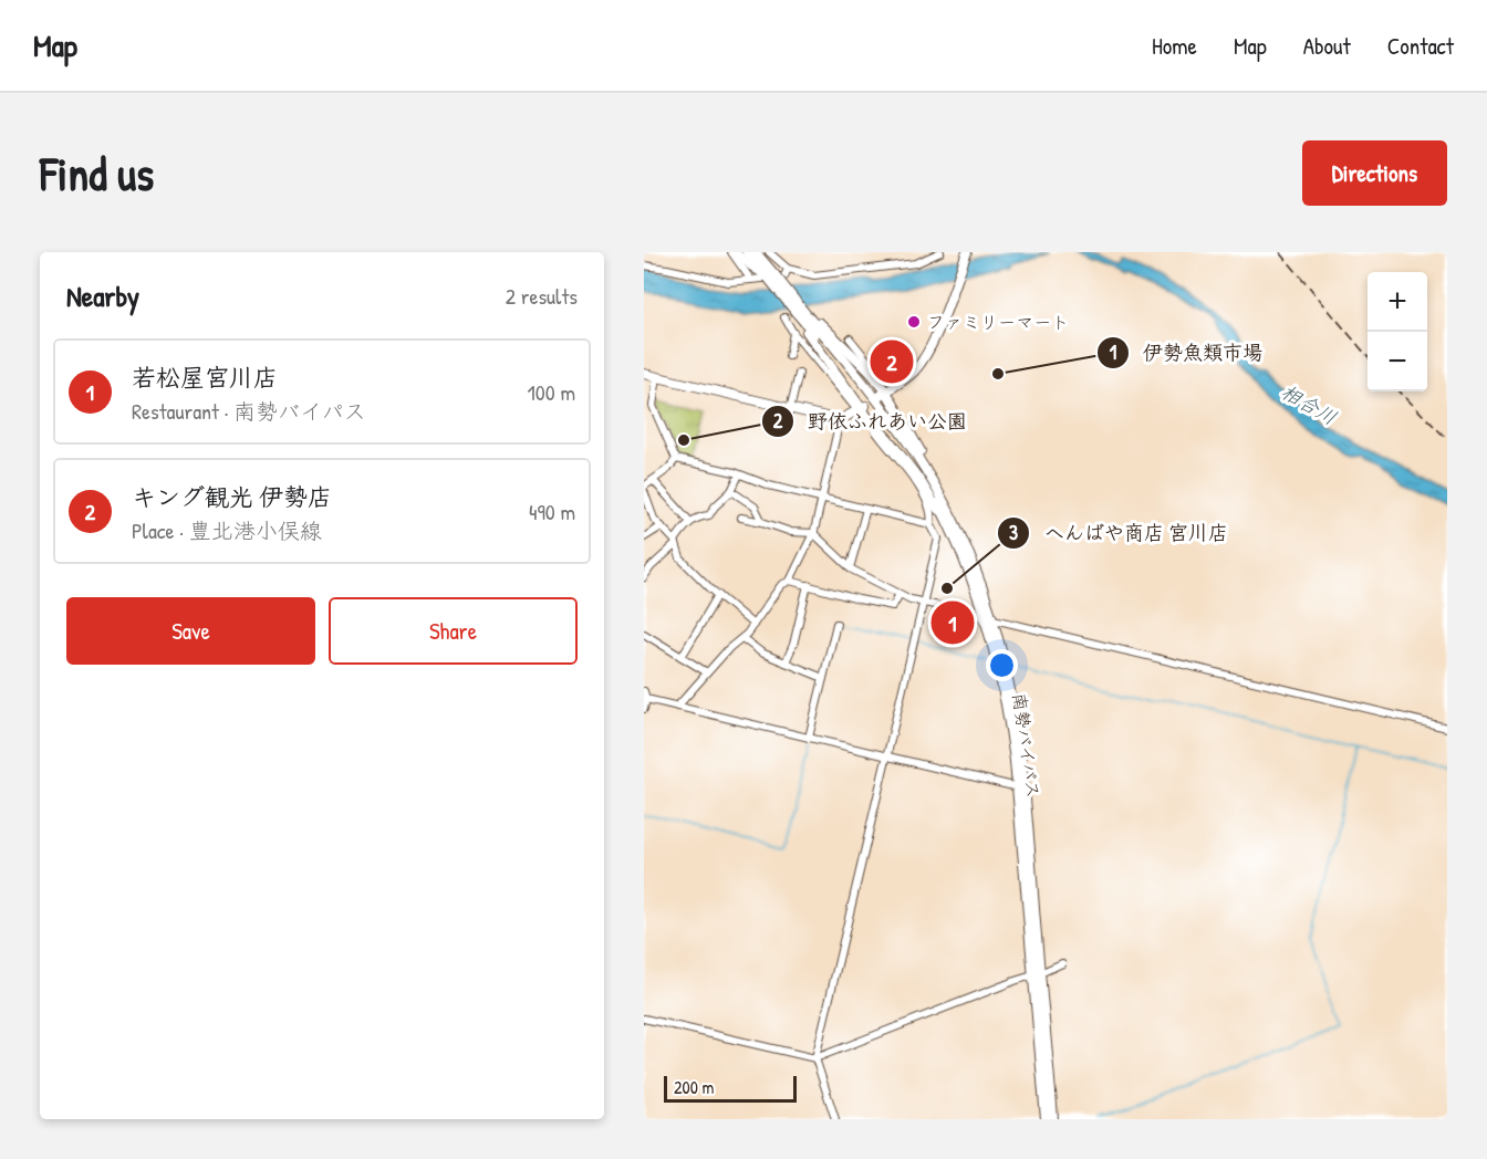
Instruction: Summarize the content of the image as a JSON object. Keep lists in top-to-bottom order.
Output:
{
  "streets": {
    "highway": ["南勢バイパス"]
  },
  "water": ["相合川"],
  "places": [
    "ファミリーマート",
    "伊勢魚類市場",
    "野依ふれあい公園",
    "へんばや商店 宮川店"
  ],
  "scale_bar": "200 m",
  "page": {
    "header": "Map",
    "nav": [
      "Home",
      "Map",
      "About",
      "Contact"
    ],
    "buttons": [
      "Directions",
      ["Save", "Share"]
    ],
    "title": "Find us",
    "heading": ["Nearby", "2 results"],
    "map_buttons": ["+", "−"],
    "pins": ["2", "1"],
    "list": [
      {
        "mark": "1",
        "name": "若松屋宮川店",
        "note": "Restaurant · 南勢バイパス",
        "value": "100 m"
      },
      {
        "mark": "2",
        "name": "キング観光 伊勢店",
        "note": "Place · 豊北港小俣線",
        "value": "490 m"
      }
    ],
    "scale": "200 m"
  }
}
